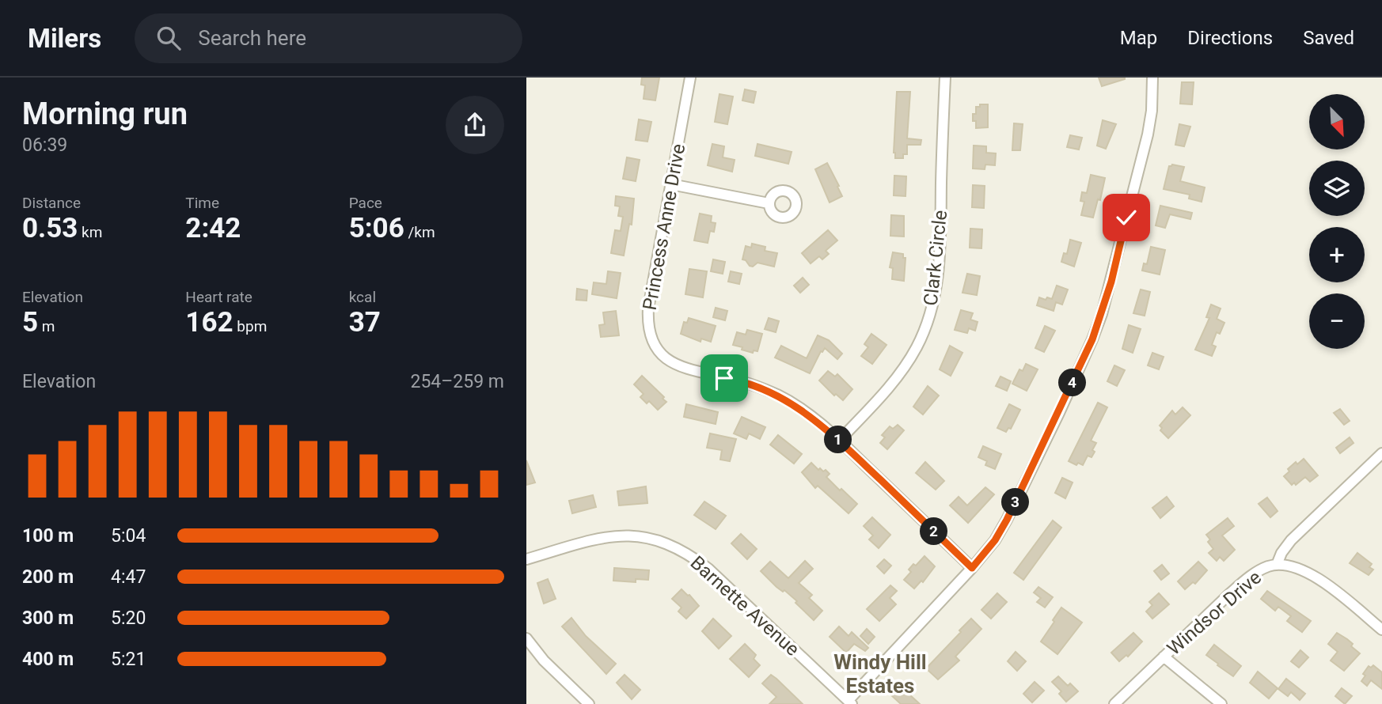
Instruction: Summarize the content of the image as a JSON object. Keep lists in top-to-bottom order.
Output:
{
  "streets": {
    "street": [
      "Princess Anne Drive",
      "Clark Circle",
      "Barnette Avenue",
      "Windsor Drive"
    ]
  },
  "crossings": [
    ["Princess Anne Drive", "Clark Circle"]
  ],
  "districts": ["Windy Hill Estates"],
  "north": "bottom right",
  "page": {
    "header": "Milers",
    "search": "Search here",
    "nav": ["Map", "Directions", "Saved"],
    "heading": ["Morning run", "06:39"],
    "map_buttons": ["+", "−"],
    "stats": [
      ["Distance", "0.53 km"],
      ["Time", "2:42"],
      ["Pace", "5:06 /km"],
      ["Elevation", "5 m"],
      ["Heart rate", "162 bpm"],
      ["kcal", "37"]
    ],
    "chart": ["Elevation", "254–259 m"],
    "pins": [
      "4",
      "1",
      "3",
      "2"
    ],
    "list": [
      {
        "name": "100 m",
        "note": "5:04"
      },
      {
        "name": "200 m",
        "note": "4:47"
      },
      {
        "name": "300 m",
        "note": "5:20"
      },
      {
        "name": "400 m",
        "note": "5:21"
      }
    ]
  }
}
